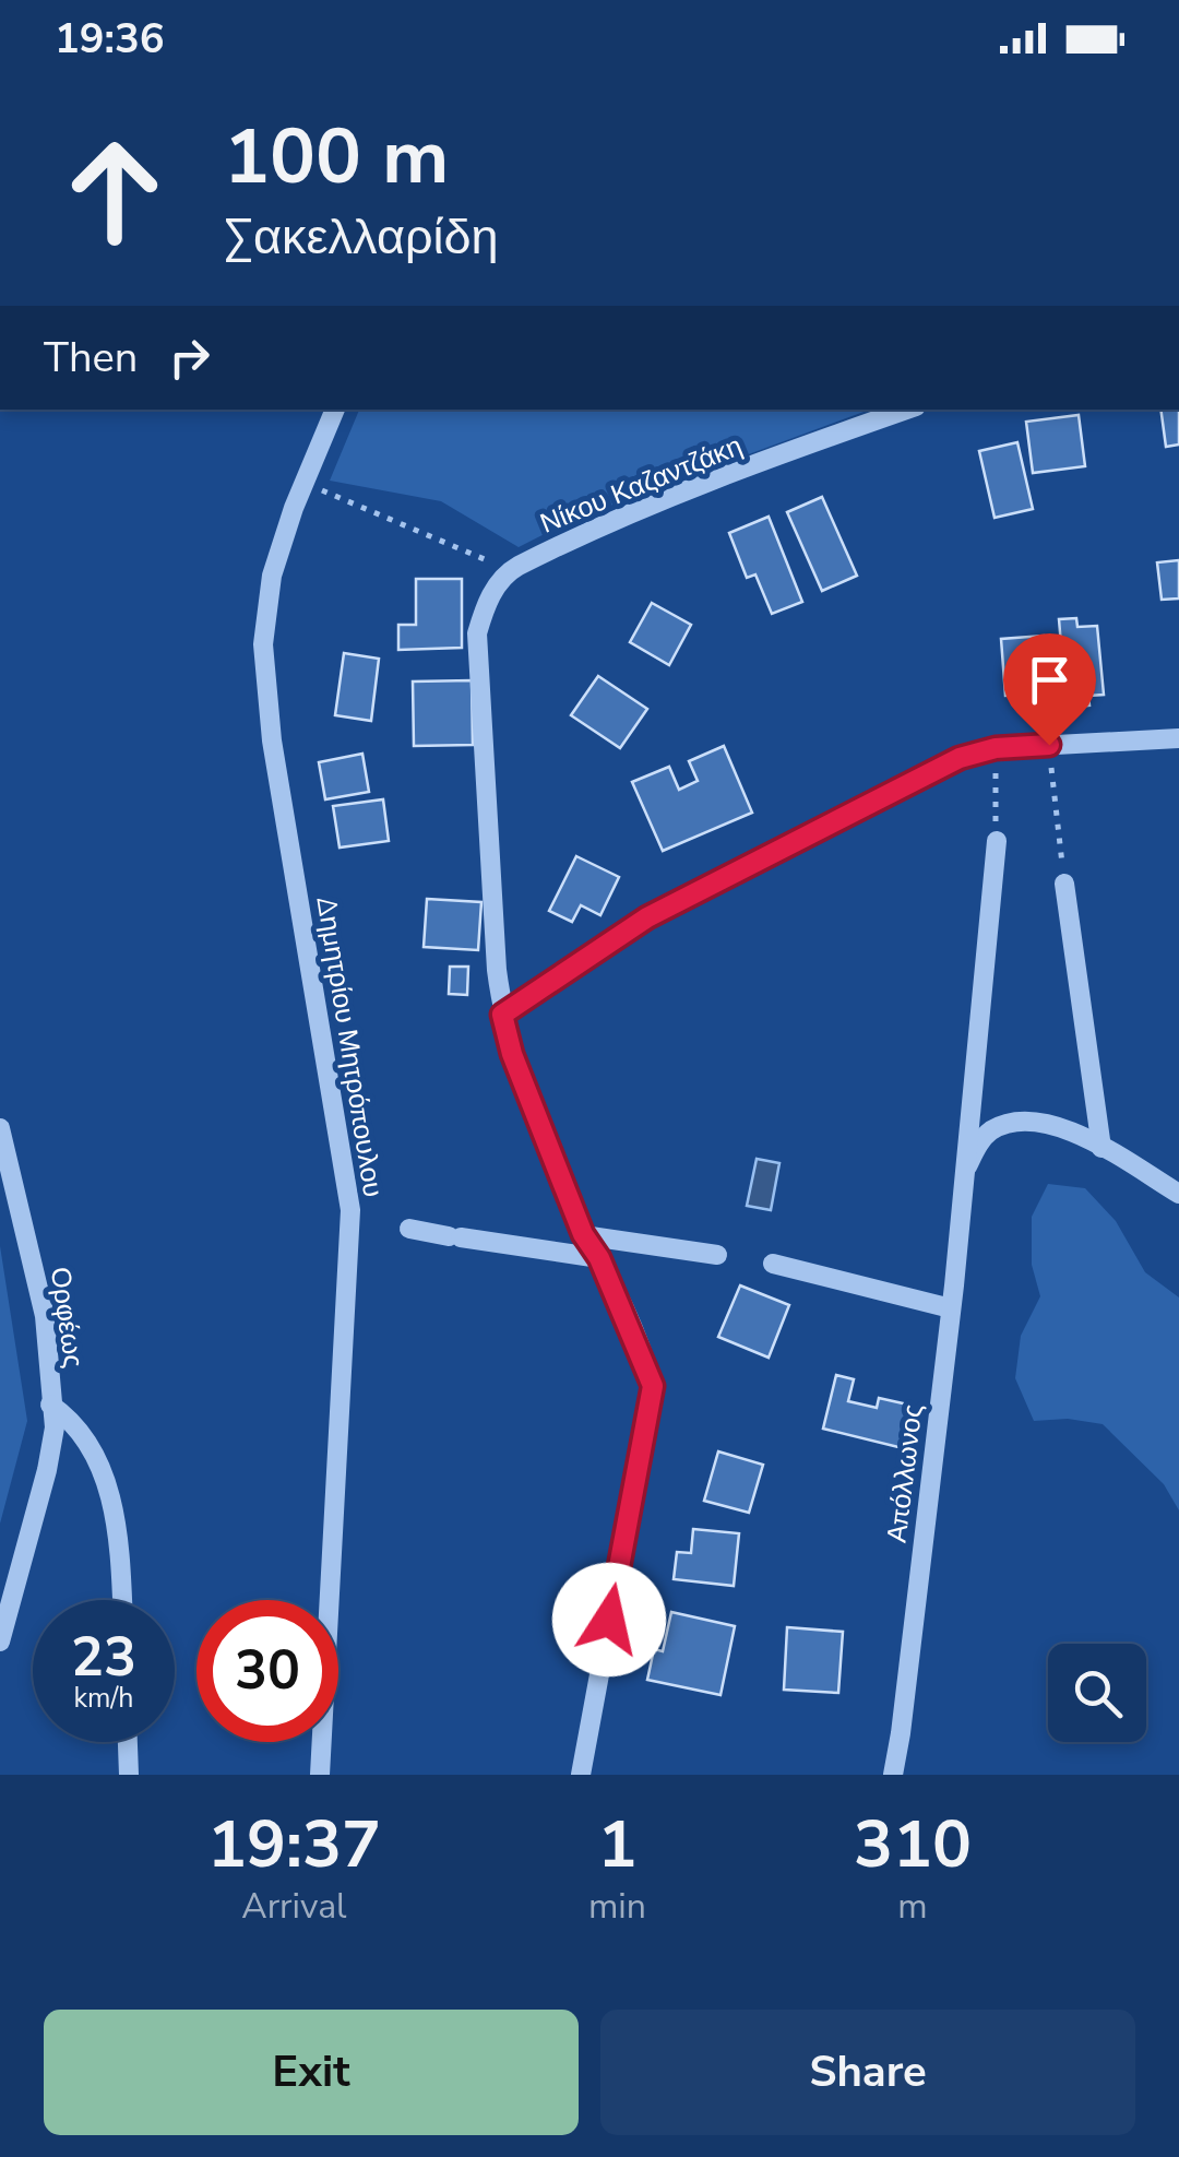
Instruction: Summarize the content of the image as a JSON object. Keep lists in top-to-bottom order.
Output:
{
  "streets": {
    "street": [
      "Νίκου Καζαντζάκη",
      "Δημητρίου Μητρόπουλου",
      "Ορφέως",
      "Απόλλωνος"
    ]
  },
  "page": {
    "status": "19:36",
    "turn": ["100 m", "Σακελλαρίδη"],
    "then": "Then",
    "speed": "23 km/h",
    "limit": "30",
    "eta": [
      "19:37",
      "Arrival",
      "1",
      "min",
      "310",
      "m"
    ],
    "buttons": ["Exit", "Share"]
  }
}
